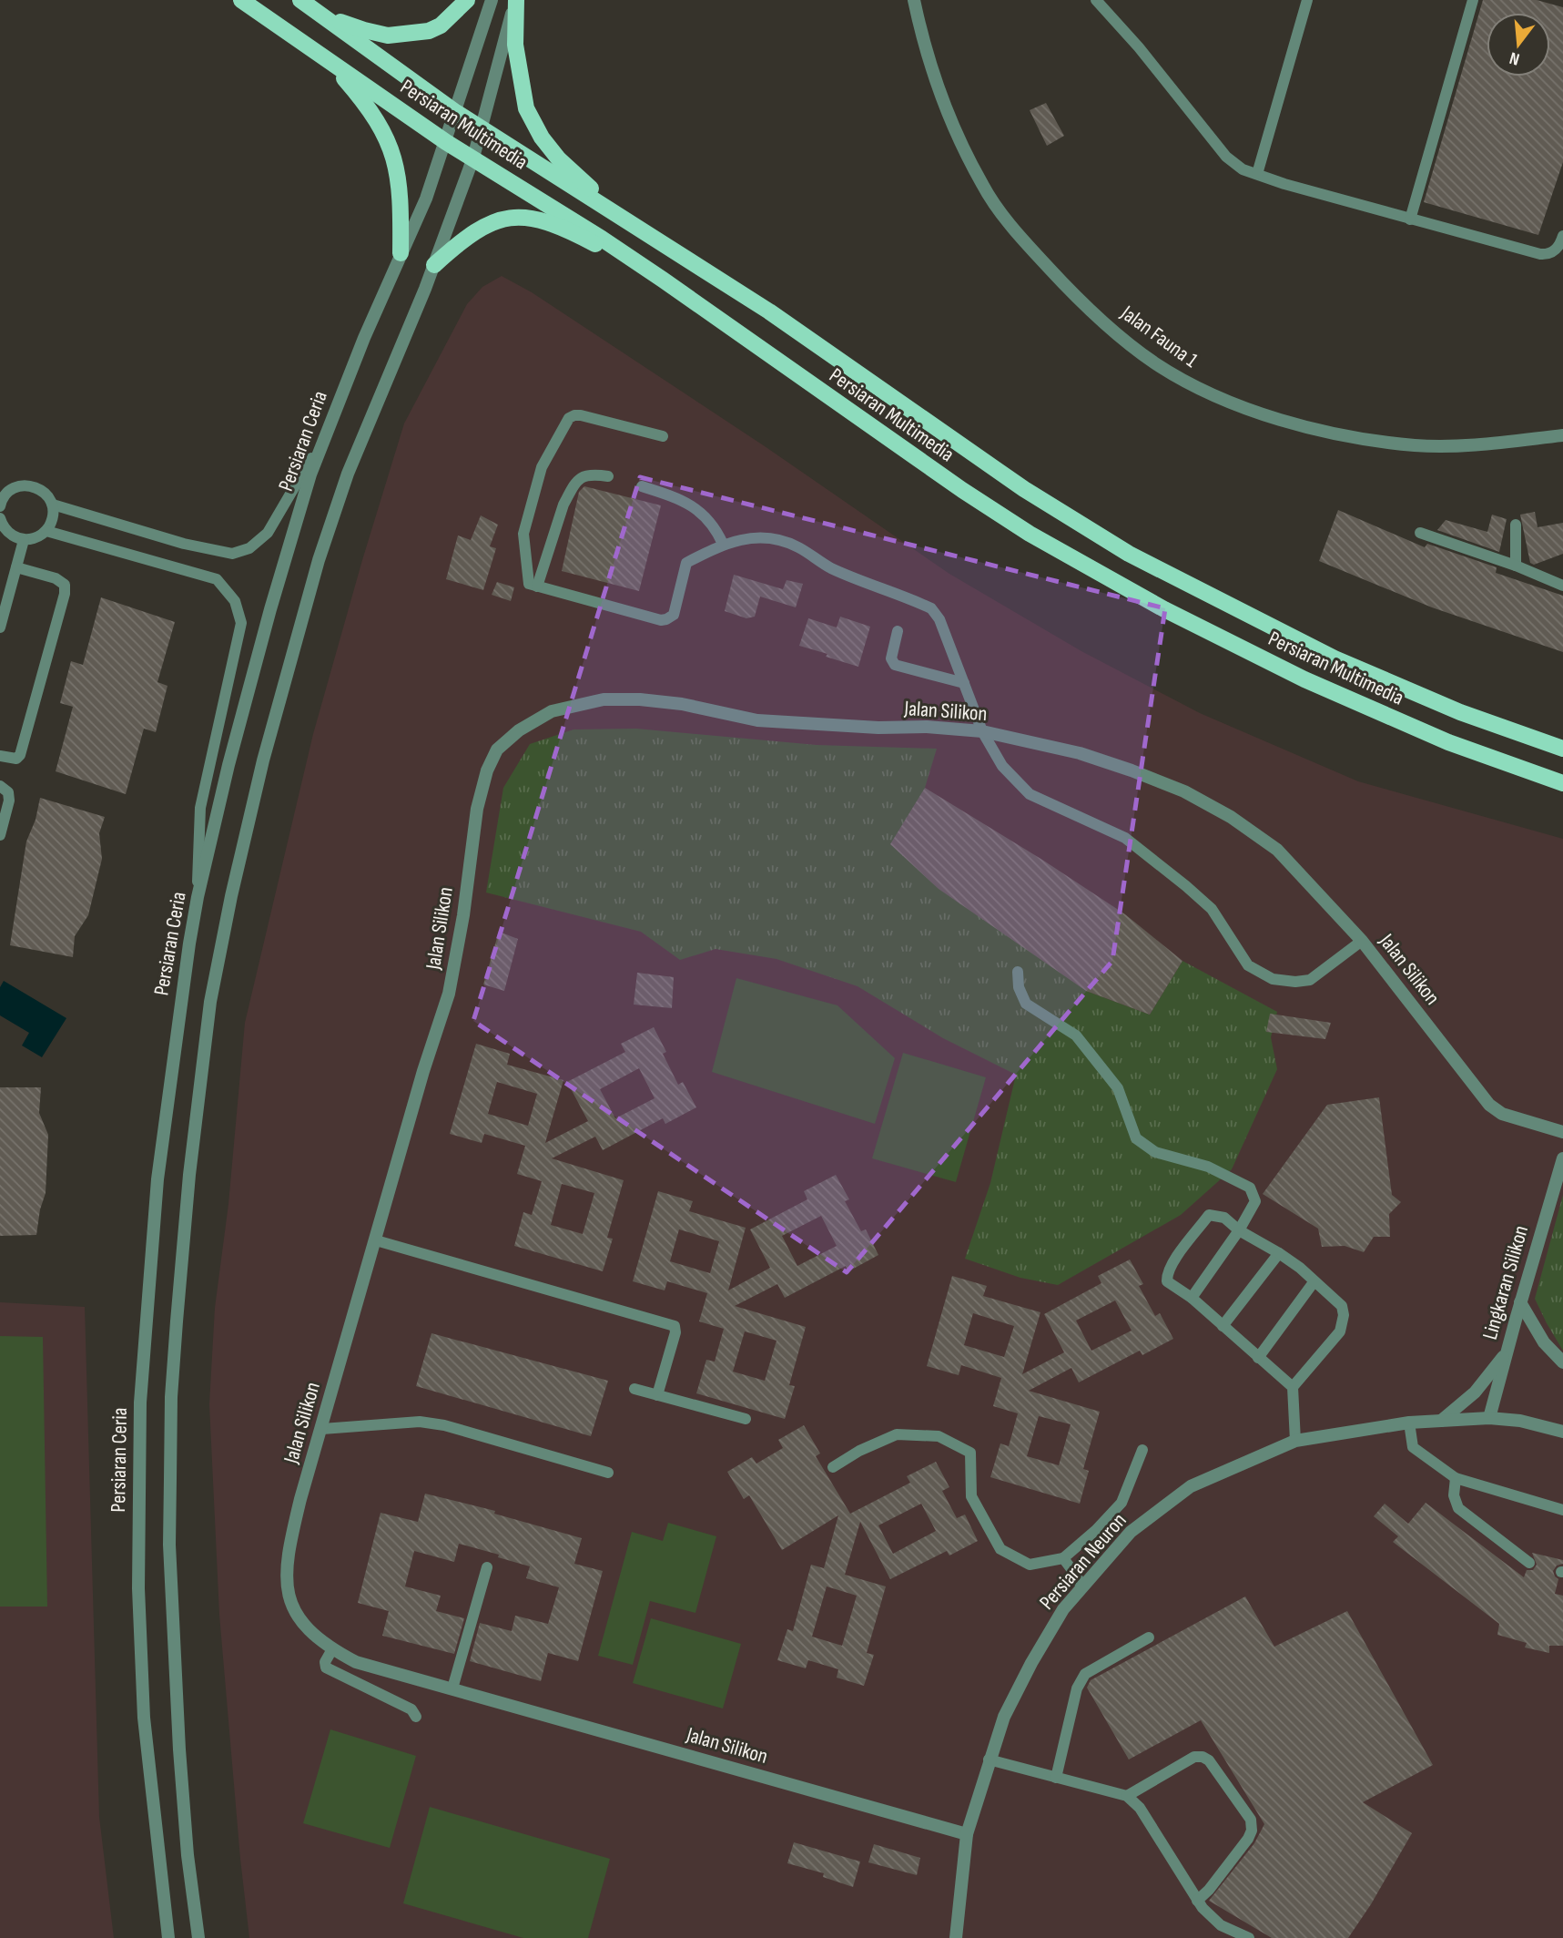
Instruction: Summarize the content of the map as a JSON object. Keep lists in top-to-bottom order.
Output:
{
  "streets": {
    "main road": ["Persiaran Multimedia"],
    "street": [
      "Jalan Fauna 1",
      "Persiaran Ceria",
      "Jalan Silikon",
      "Lingkaran Silikon",
      "Persiaran Neuron"
    ]
  },
  "crossings": [
    ["Persiaran Multimedia", "Persiaran Ceria"],
    ["Jalan Silikon", "Persiaran Neuron"],
    ["Lingkaran Silikon", "Persiaran Neuron"]
  ],
  "north": "bottom"
}
